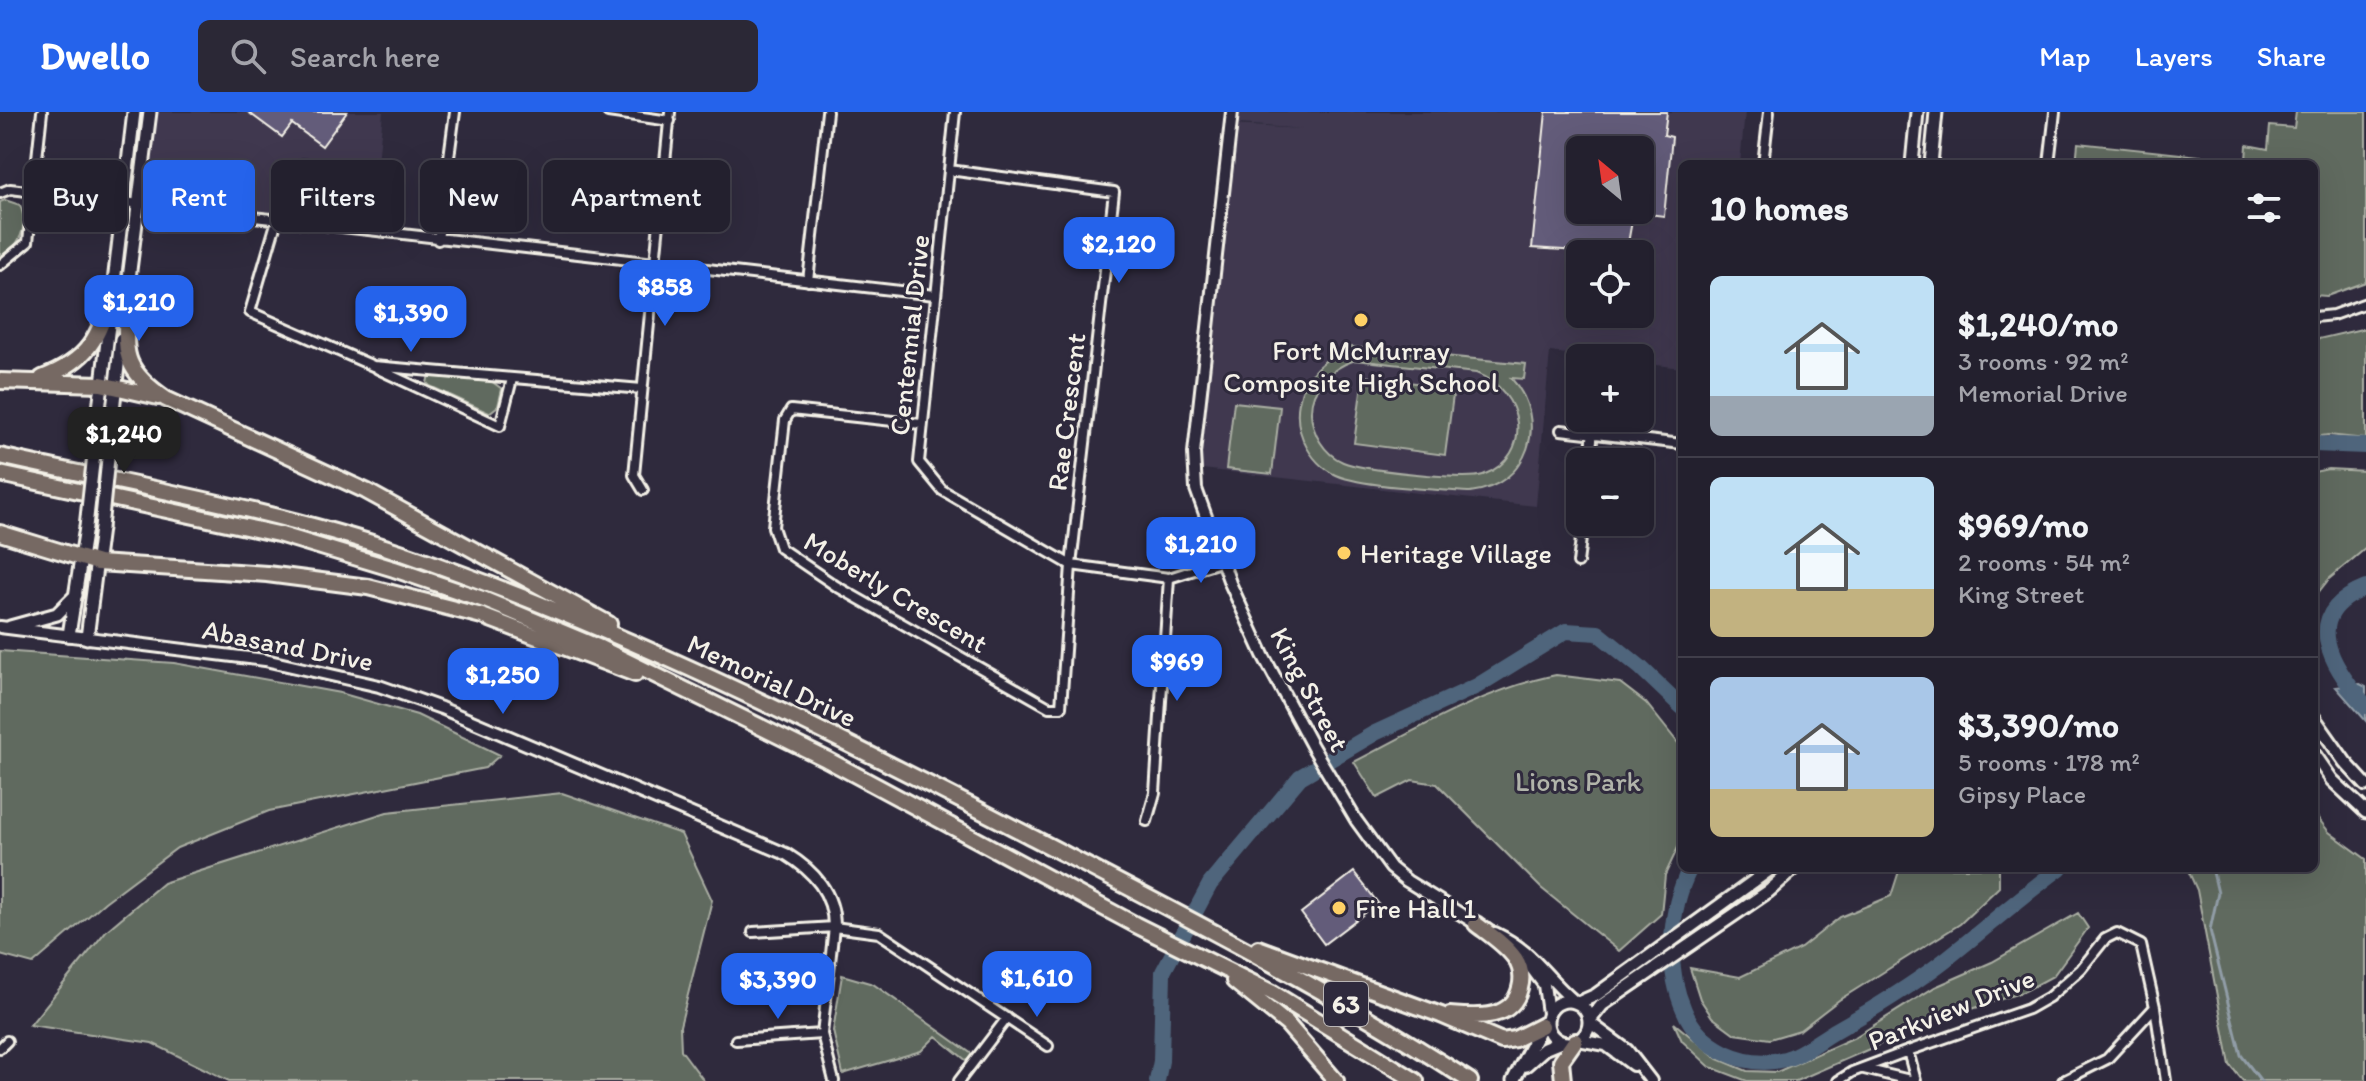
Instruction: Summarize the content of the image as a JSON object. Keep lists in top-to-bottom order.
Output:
{
  "streets": {
    "highway": ["Memorial Drive", "63"],
    "street": [
      "Centennial Drive",
      "Rae Crescent",
      "Moberly Crescent",
      "Abasand Drive",
      "King Street",
      "Parkview Drive"
    ]
  },
  "crossings": [
    ["Centennial Drive", "Rae Crescent"],
    ["Centennial Drive", "Moberly Crescent"],
    ["Centennial Drive", "King Street"],
    ["Rae Crescent", "Moberly Crescent"]
  ],
  "parks": ["Lions Park"],
  "places": ["Fort McMurray Composite High School", "Heritage Village", "Fire Hall 1"],
  "north": "top left",
  "page": {
    "header": "Dwello",
    "search": "Search here",
    "nav": ["Map", "Layers", "Share"],
    "map_buttons": ["+", "−"],
    "chip": [
      "Buy",
      "Rent",
      "Filters",
      "New",
      "Apartment"
    ],
    "heading": "10 homes",
    "price": [
      "$2,120",
      "$858",
      "$1,210",
      "$1,390",
      "$1,240",
      "$1,210",
      "$969",
      "$1,250",
      "$1,610",
      "$3,390"
    ],
    "list": [
      {
        "name": "$1,240/mo",
        "note": "3 rooms · 92 m² · Memorial Drive"
      },
      {
        "name": "$969/mo",
        "note": "2 rooms · 54 m² · King Street"
      },
      {
        "name": "$3,390/mo",
        "note": "5 rooms · 178 m² · Gipsy Place"
      }
    ]
  }
}
